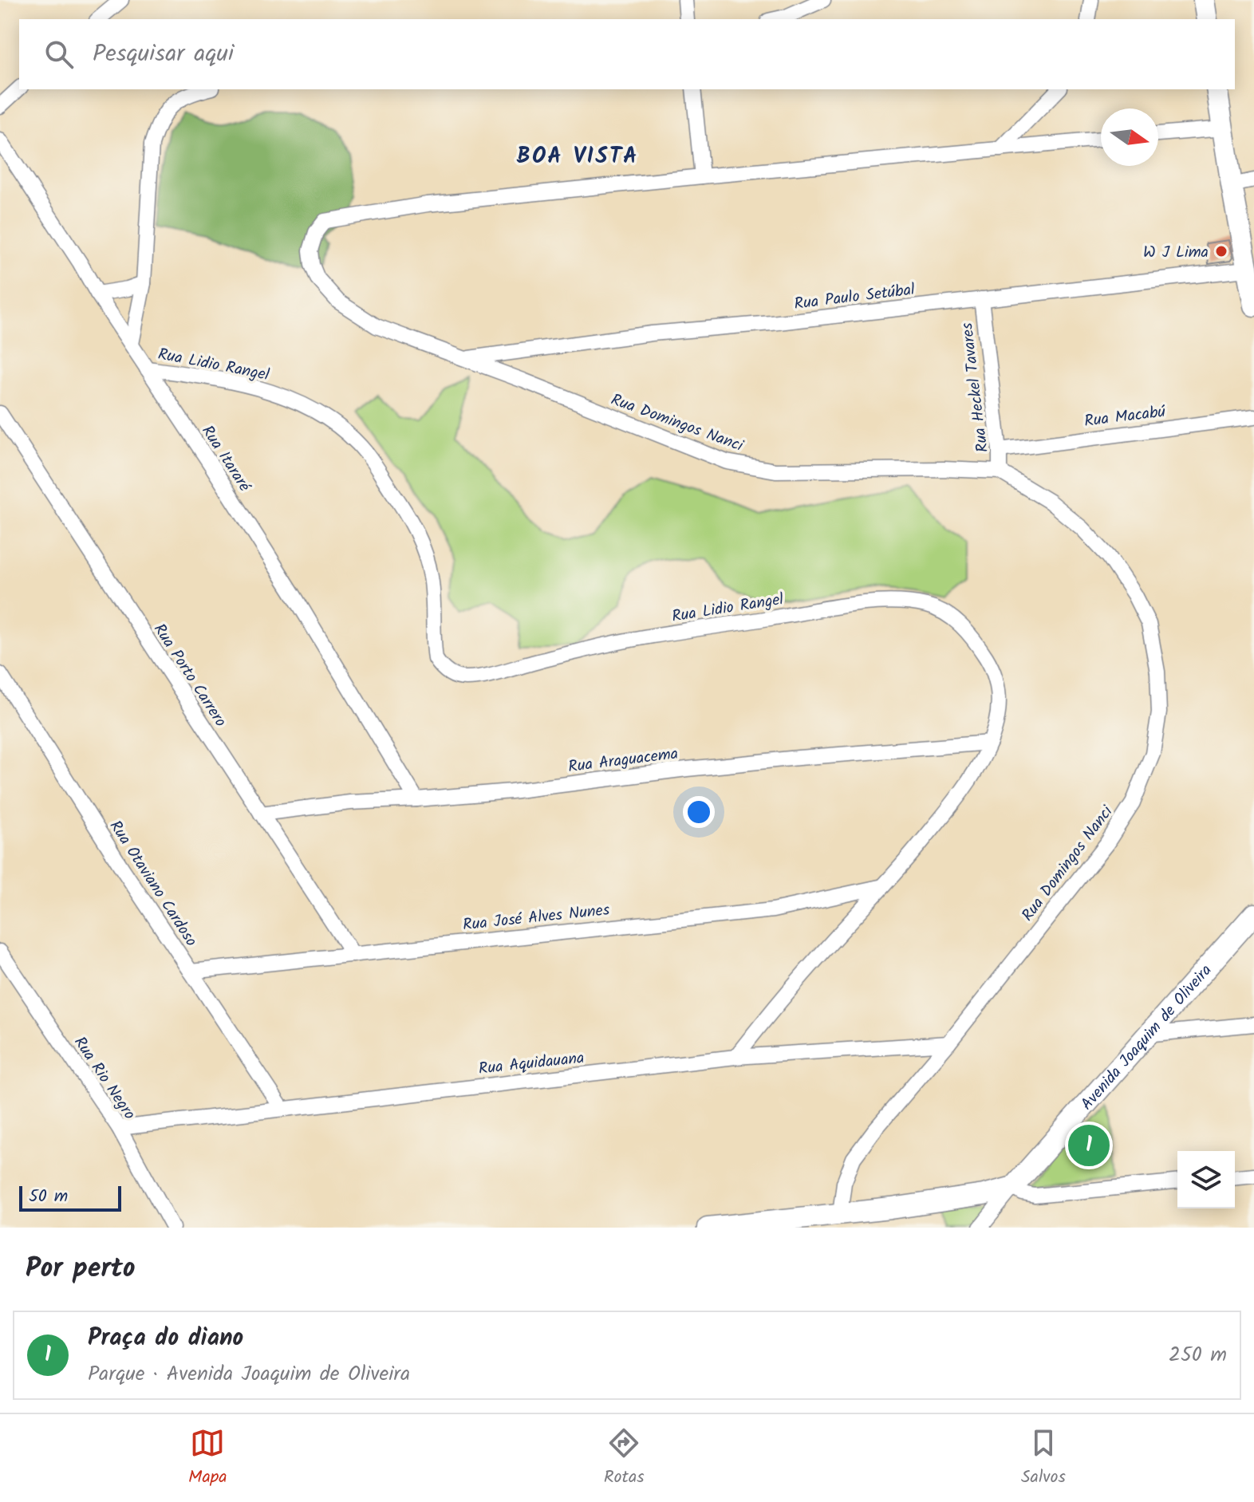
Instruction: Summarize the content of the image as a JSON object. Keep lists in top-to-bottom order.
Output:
{
  "streets": {
    "main road": ["Avenida Joaquim de Oliveira"],
    "street": [
      "Rua Paulo Setúbal",
      "Rua Lidio Rangel",
      "Rua Heckel Tavares",
      "Rua Macabú",
      "Rua Domingos Nanci",
      "Rua Itararé",
      "Rua Porto Carrero",
      "Rua Araguacema",
      "Rua Otaviano Cardoso",
      "Rua José Alves Nunes",
      "Rua Aquidauana",
      "Rua Rio Negro"
    ]
  },
  "crossings": [
    ["Rua Paulo Setúbal", "Rua Heckel Tavares"],
    ["Rua Paulo Setúbal", "Rua Domingos Nanci"],
    ["Rua Lidio Rangel", "Rua Itararé"],
    ["Rua Lidio Rangel", "Rua Araguacema"],
    ["Rua Lidio Rangel", "Rua José Alves Nunes"],
    ["Rua Lidio Rangel", "Rua Aquidauana"],
    ["Rua Heckel Tavares", "Rua Macabú"],
    ["Rua Heckel Tavares", "Rua Domingos Nanci"],
    ["Rua Domingos Nanci", "Rua Aquidauana"],
    ["Rua Itararé", "Rua Araguacema"],
    ["Rua Porto Carrero", "Rua Araguacema"],
    ["Rua Porto Carrero", "Rua José Alves Nunes"],
    ["Rua Otaviano Cardoso", "Rua José Alves Nunes"],
    ["Rua Otaviano Cardoso", "Rua Aquidauana"],
    ["Rua Aquidauana", "Rua Rio Negro"]
  ],
  "districts": ["BOA VISTA"],
  "places": ["W J Lima"],
  "scale_bar": "50 m",
  "north": "right",
  "page": {
    "search": "Pesquisar aqui",
    "pins": "1",
    "scale": "50 m",
    "heading": "Por perto",
    "list": [
      {
        "mark": "1",
        "name": "Praça do diano",
        "note": "Parque · Avenida Joaquim de Oliveira",
        "value": "250 m"
      }
    ],
    "nav": ["Mapa", "Rotas", "Salvos"]
  }
}
